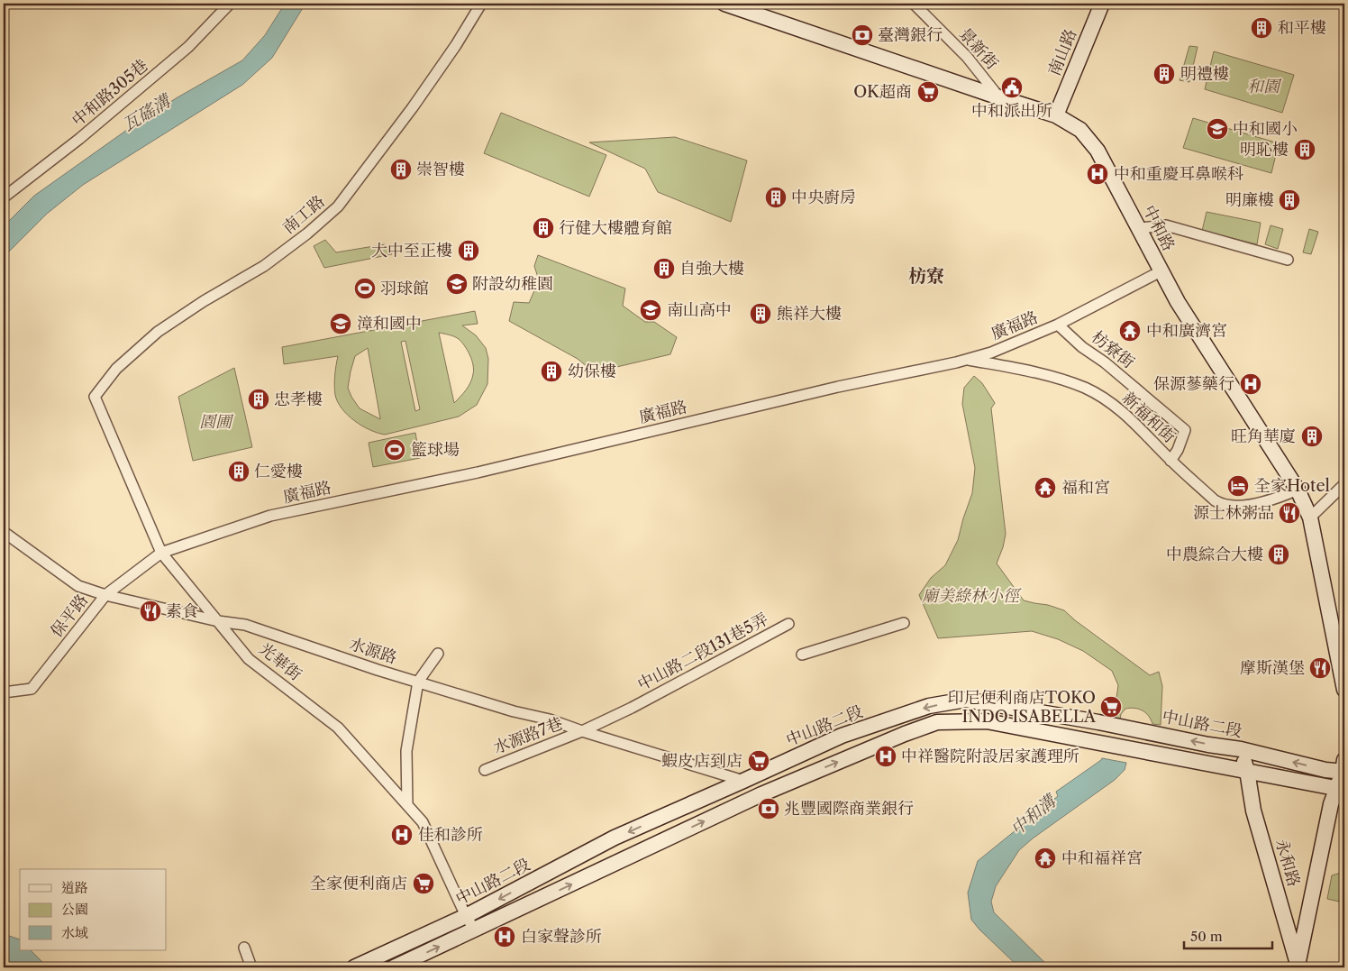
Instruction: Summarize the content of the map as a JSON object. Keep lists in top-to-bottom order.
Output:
{
  "streets": {
    "street": [
      "景新街",
      "南山路",
      "中和路305巷",
      "南工路",
      "中和路",
      "廣福路",
      "枋寮街",
      "新福和街",
      "保平路",
      "水源路",
      "中山路二段131巷5弄",
      "光華街",
      "中山路二段",
      "水源路7巷",
      "永和路"
    ]
  },
  "crossings": [
    ["景新街", "中和路"],
    ["南山路", "中和路"],
    ["南工路", "光華街"],
    ["中和路", "廣福路"],
    ["中和路", "新福和街"],
    ["廣福路", "枋寮街"],
    ["廣福路", "新福和街"],
    ["廣福路", "保平路"],
    ["廣福路", "光華街"],
    ["枋寮街", "新福和街"],
    ["保平路", "水源路"],
    ["保平路", "光華街"],
    ["水源路", "中山路二段131巷5弄"],
    ["水源路", "光華街"],
    ["水源路", "中山路二段"],
    ["水源路", "水源路7巷"],
    ["中山路二段131巷5弄", "水源路7巷"],
    ["光華街", "中山路二段"],
    ["中山路二段", "永和路"]
  ],
  "districts": ["枋寮"],
  "water": ["瓦磘溝", "中和溝"],
  "parks": ["和園", "園圃", "廟美綠林小徑"],
  "places": {
    "building": [
      "和平樓",
      "明禮樓",
      "明恥樓",
      "崇智樓",
      "中央廚房",
      "明廉樓",
      "行健大樓體育館",
      "大中至正樓",
      "自強大樓",
      "熊祥大樓",
      "幼保樓",
      "忠孝樓",
      "旺角華廈",
      "仁愛樓",
      "中農綜合大樓"
    ],
    "bank": ["臺灣銀行", "兆豐國際商業銀行"],
    "public building": ["中和派出所"],
    "supermarket": [
      "OK超商",
      "印尼便利商店TOKO INDO ISABELLA",
      "蝦皮店到店",
      "全家便利商店"
    ],
    "school or university": [
      "中和國小",
      "附設幼稚園",
      "南山高中",
      "漳和國中"
    ],
    "hospital": [
      "中和重慶耳鼻喉科",
      "保源蔘藥行",
      "中祥醫院附設居家護理所",
      "佳和診所",
      "白家聲診所"
    ],
    "sports": ["羽球館", "籃球場"],
    "temple": ["中和廣濟宮", "福和宮", "中和福祥宮"],
    "hotel": ["全家Hotel"],
    "restaurant": ["源士林粥品", "素食", "摩斯漢堡"]
  },
  "legend": ["道路", "公園", "水域"],
  "scale_bar": "50 m"
}
